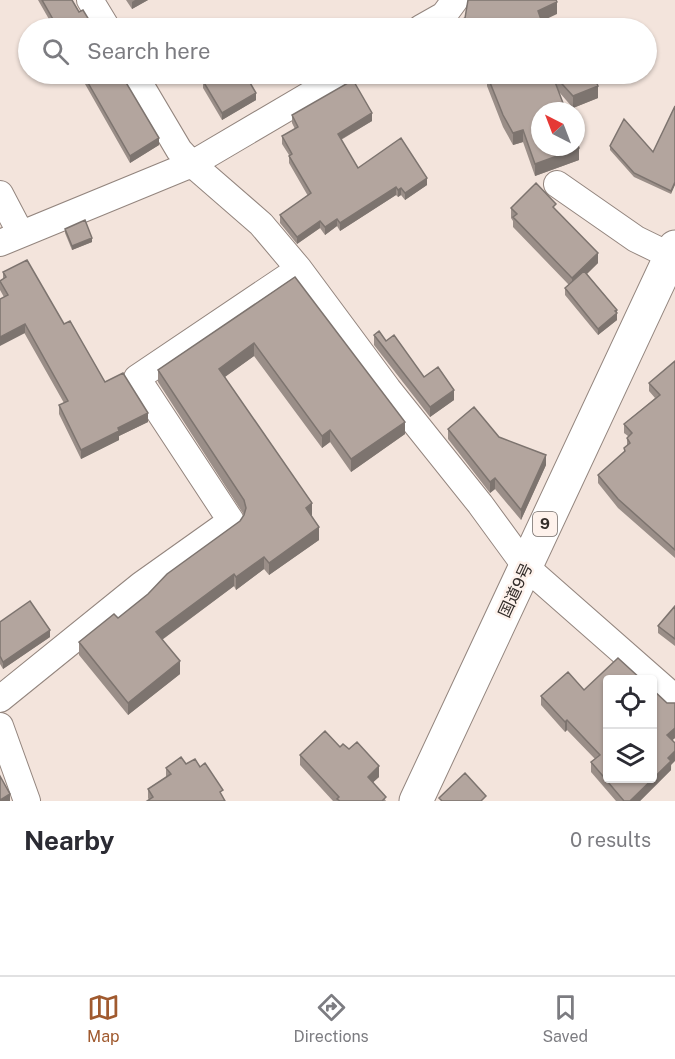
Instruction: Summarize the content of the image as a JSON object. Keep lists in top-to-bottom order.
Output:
{
  "streets": {
    "highway": ["9", "国道9号"]
  },
  "north": "top left",
  "page": {
    "search": "Search here",
    "heading": ["Nearby", "0 results"],
    "nav": ["Map", "Directions", "Saved"]
  }
}
